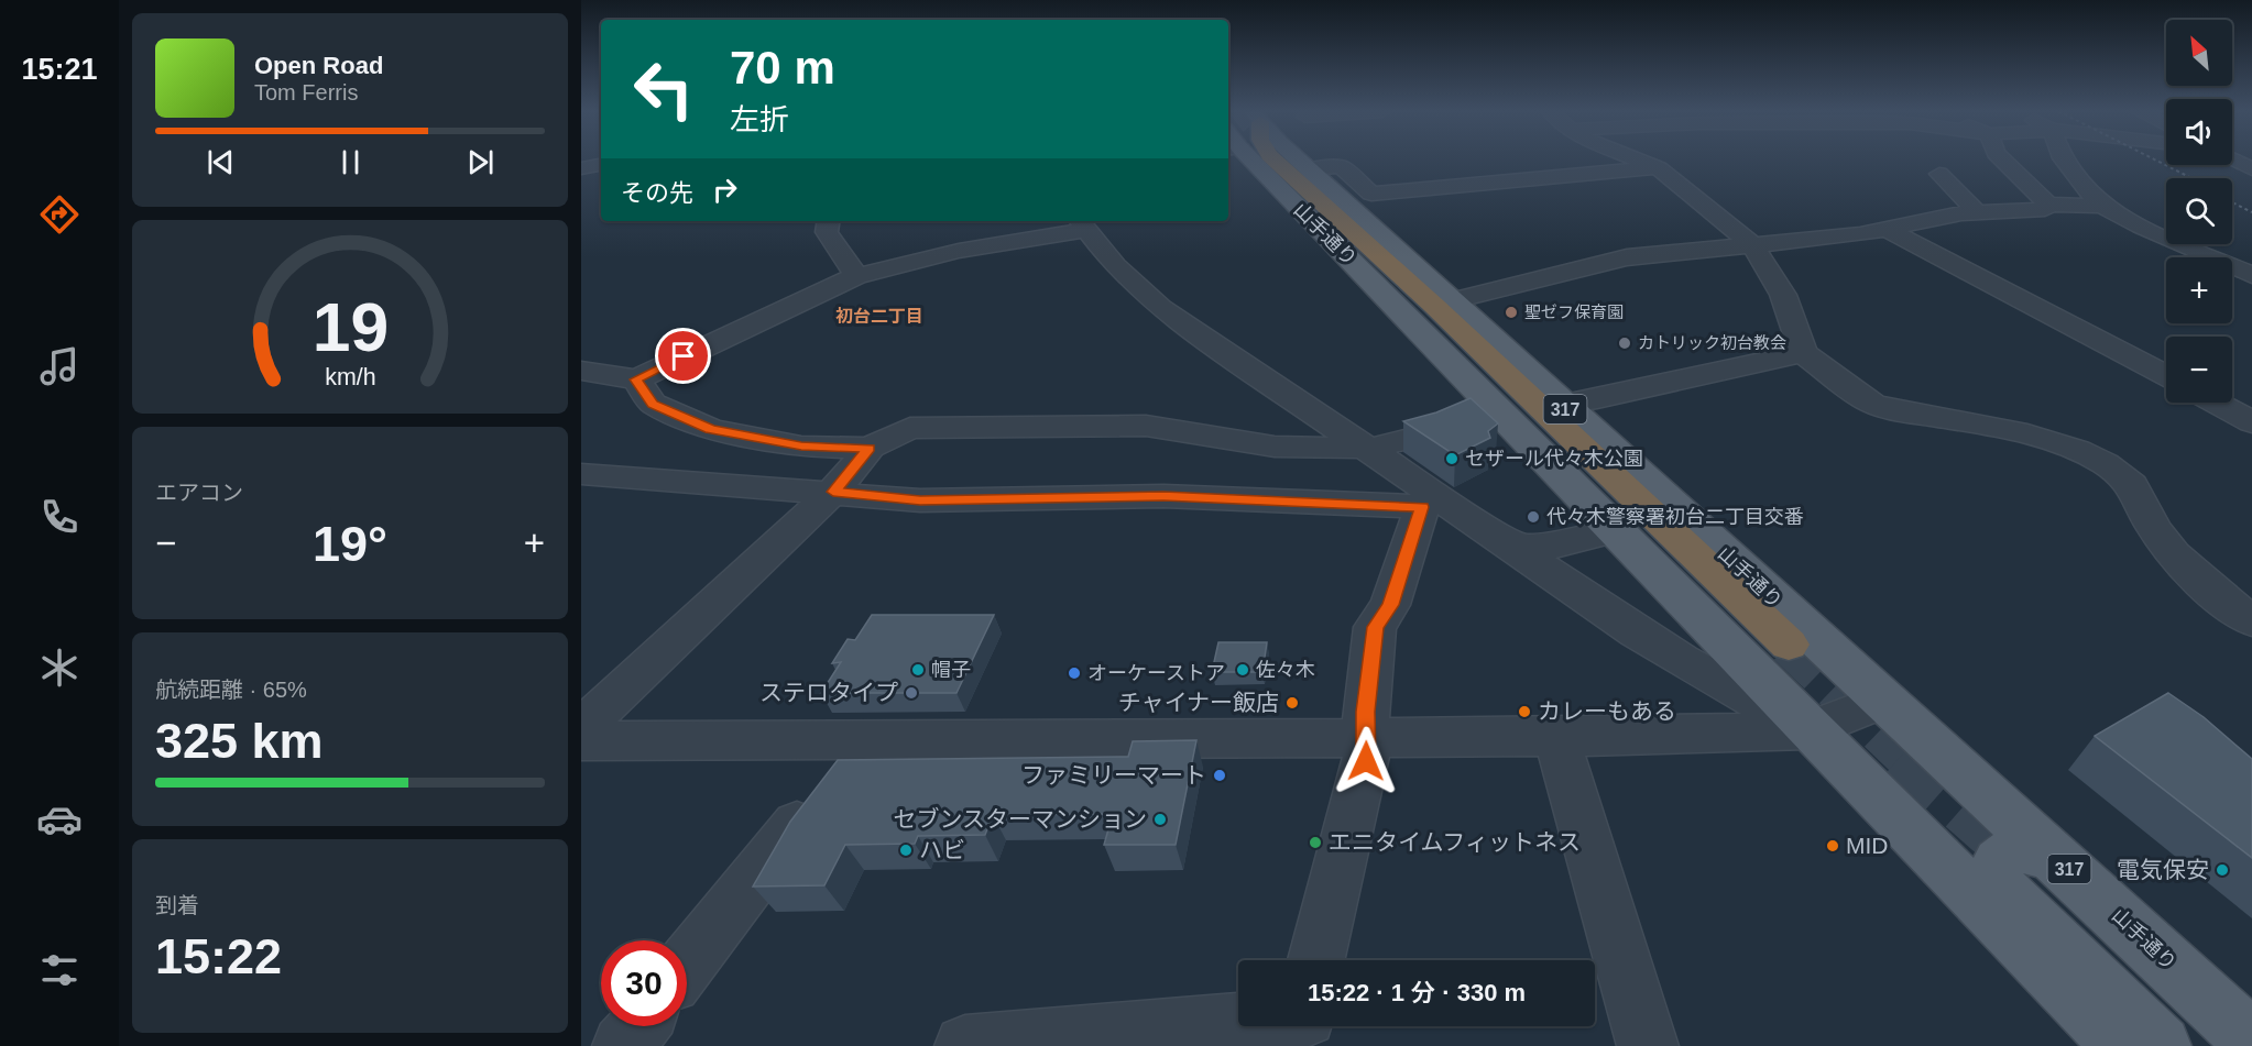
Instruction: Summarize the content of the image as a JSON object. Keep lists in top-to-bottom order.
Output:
{
  "streets": {
    "main road": ["山手通り", "317"]
  },
  "districts": ["初台二丁目"],
  "places": [
    "聖ゼフ保育園",
    "カトリック初台教会",
    "セザール代々木公園",
    "代々木警察署初台二丁目交番",
    "帽子",
    "佐々木",
    "オーケーストア",
    "ステロタイプ",
    "チャイナー飯店",
    "カレーもある",
    "ファミリーマート",
    "セブンスターマンション",
    "エニタイムフィットネス",
    "MID",
    "ハビ",
    "電気保安"
  ],
  "north": "top left",
  "page": {
    "tabs": "15:21",
    "map_buttons": ["+", "−"],
    "turn": ["70 m", "左折"],
    "song": ["Open Road", "Tom Ferris"],
    "then": "その先",
    "tile": [
      "エアコン",
      ["航続距離 · 65%", "325 km"],
      ["到着", "15:22"]
    ],
    "heat": ["−", "19°", "+"],
    "limit": "30",
    "trip": "15:22 · 1 分 · 330 m",
    "gauge": ["19", "km/h"]
  }
}
